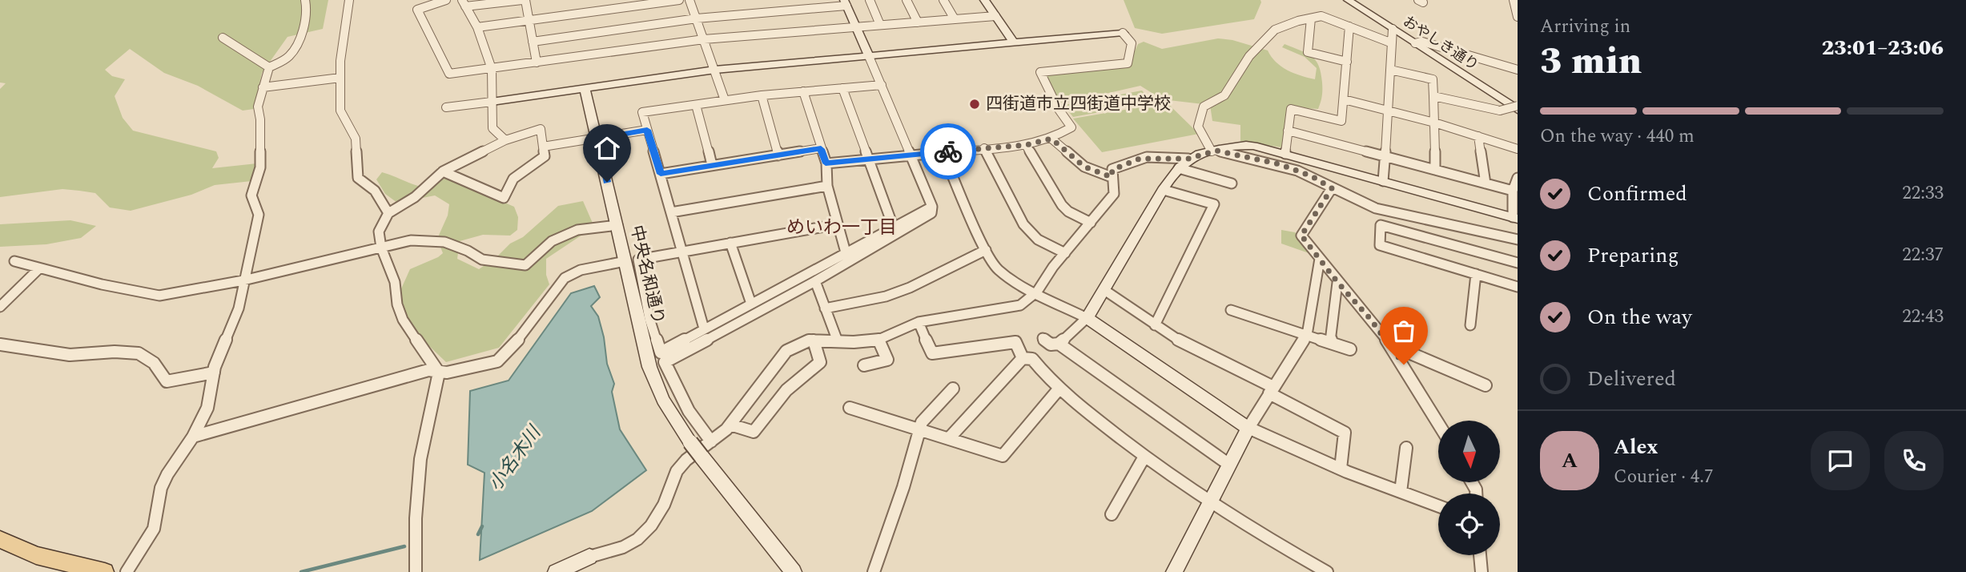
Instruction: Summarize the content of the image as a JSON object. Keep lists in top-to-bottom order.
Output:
{
  "streets": {
    "street": ["おやしき通り", "中央名和通り"]
  },
  "districts": ["めいわ一丁目"],
  "water": ["小名木川"],
  "places": ["四街道市立四街道中学校"],
  "north": "bottom",
  "page": {
    "heading": ["3 min", "Arriving in", "23:01–23:06"],
    "panel": ["Alex", "Courier · 4.7"],
    "bar": "On the way · 440 m",
    "list": [
      ["Confirmed", "22:33"],
      ["Preparing", "22:37"],
      ["On the way", "22:43"],
      "Delivered"
    ],
    "round": "A"
  }
}
